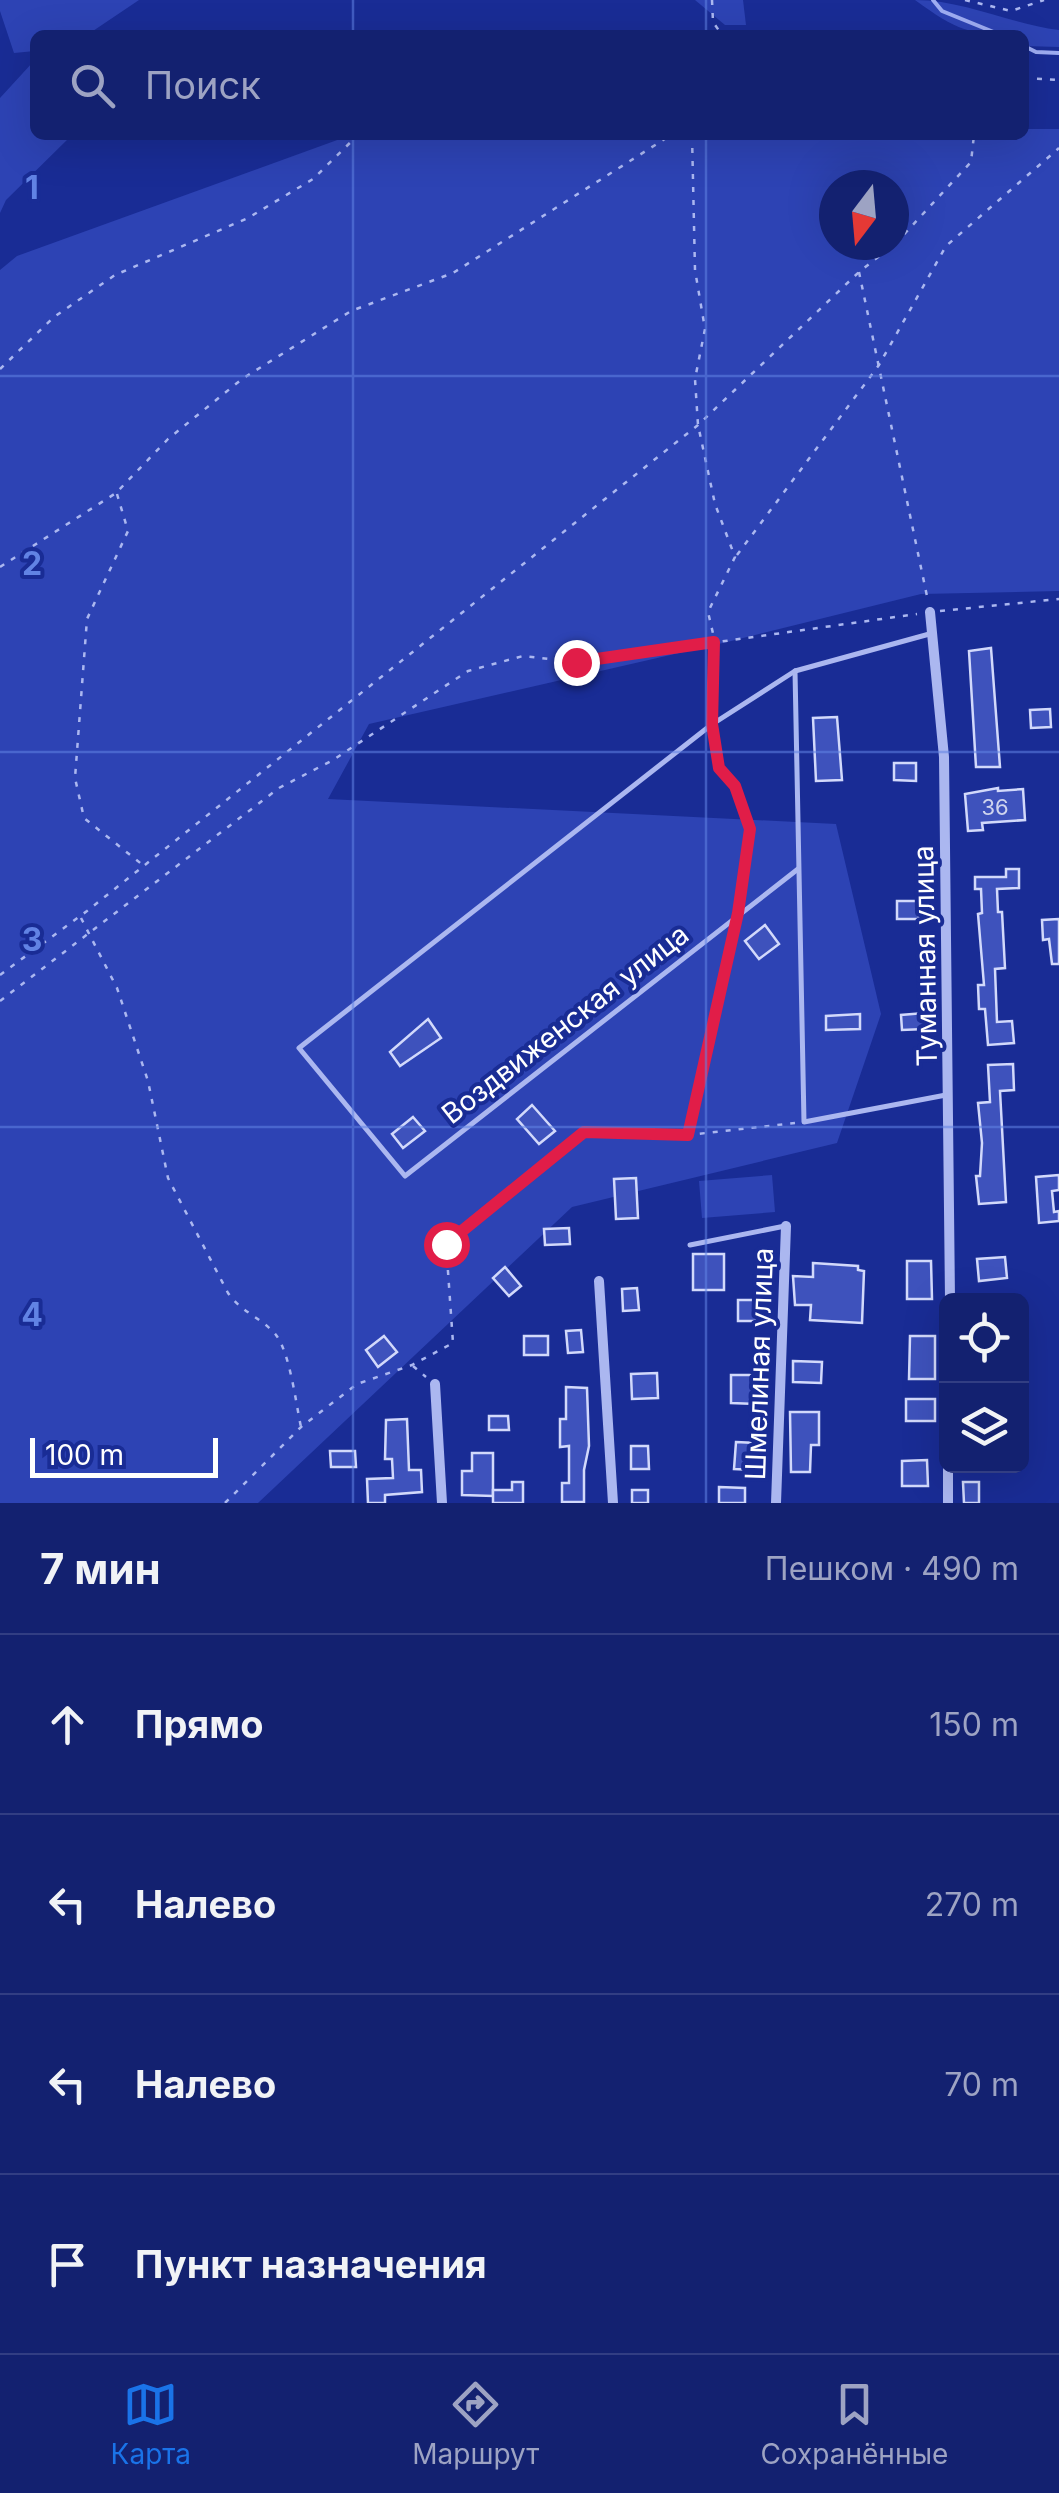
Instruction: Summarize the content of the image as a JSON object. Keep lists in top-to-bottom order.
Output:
{
  "streets": {
    "street": ["Туманная улица", "Шмелиная улица"],
    "lane": ["Воздвиженская улица"]
  },
  "house_numbers": ["36"],
  "scale_bar": "100 m",
  "north": "bottom",
  "page": {
    "search": "Поиск",
    "scale": "100 m",
    "heading": ["7 мин", "Пешком · 490 m"],
    "list": [
      ["Прямо", "150 m"],
      ["Налево", "270 m"],
      ["Налево", "70 m"],
      "Пункт назначения"
    ],
    "nav": ["Карта", "Маршрут", "Сохранённые"]
  },
  "grid": {
    "rows": [
      "1",
      "2",
      "3",
      "4"
    ]
  }
}
